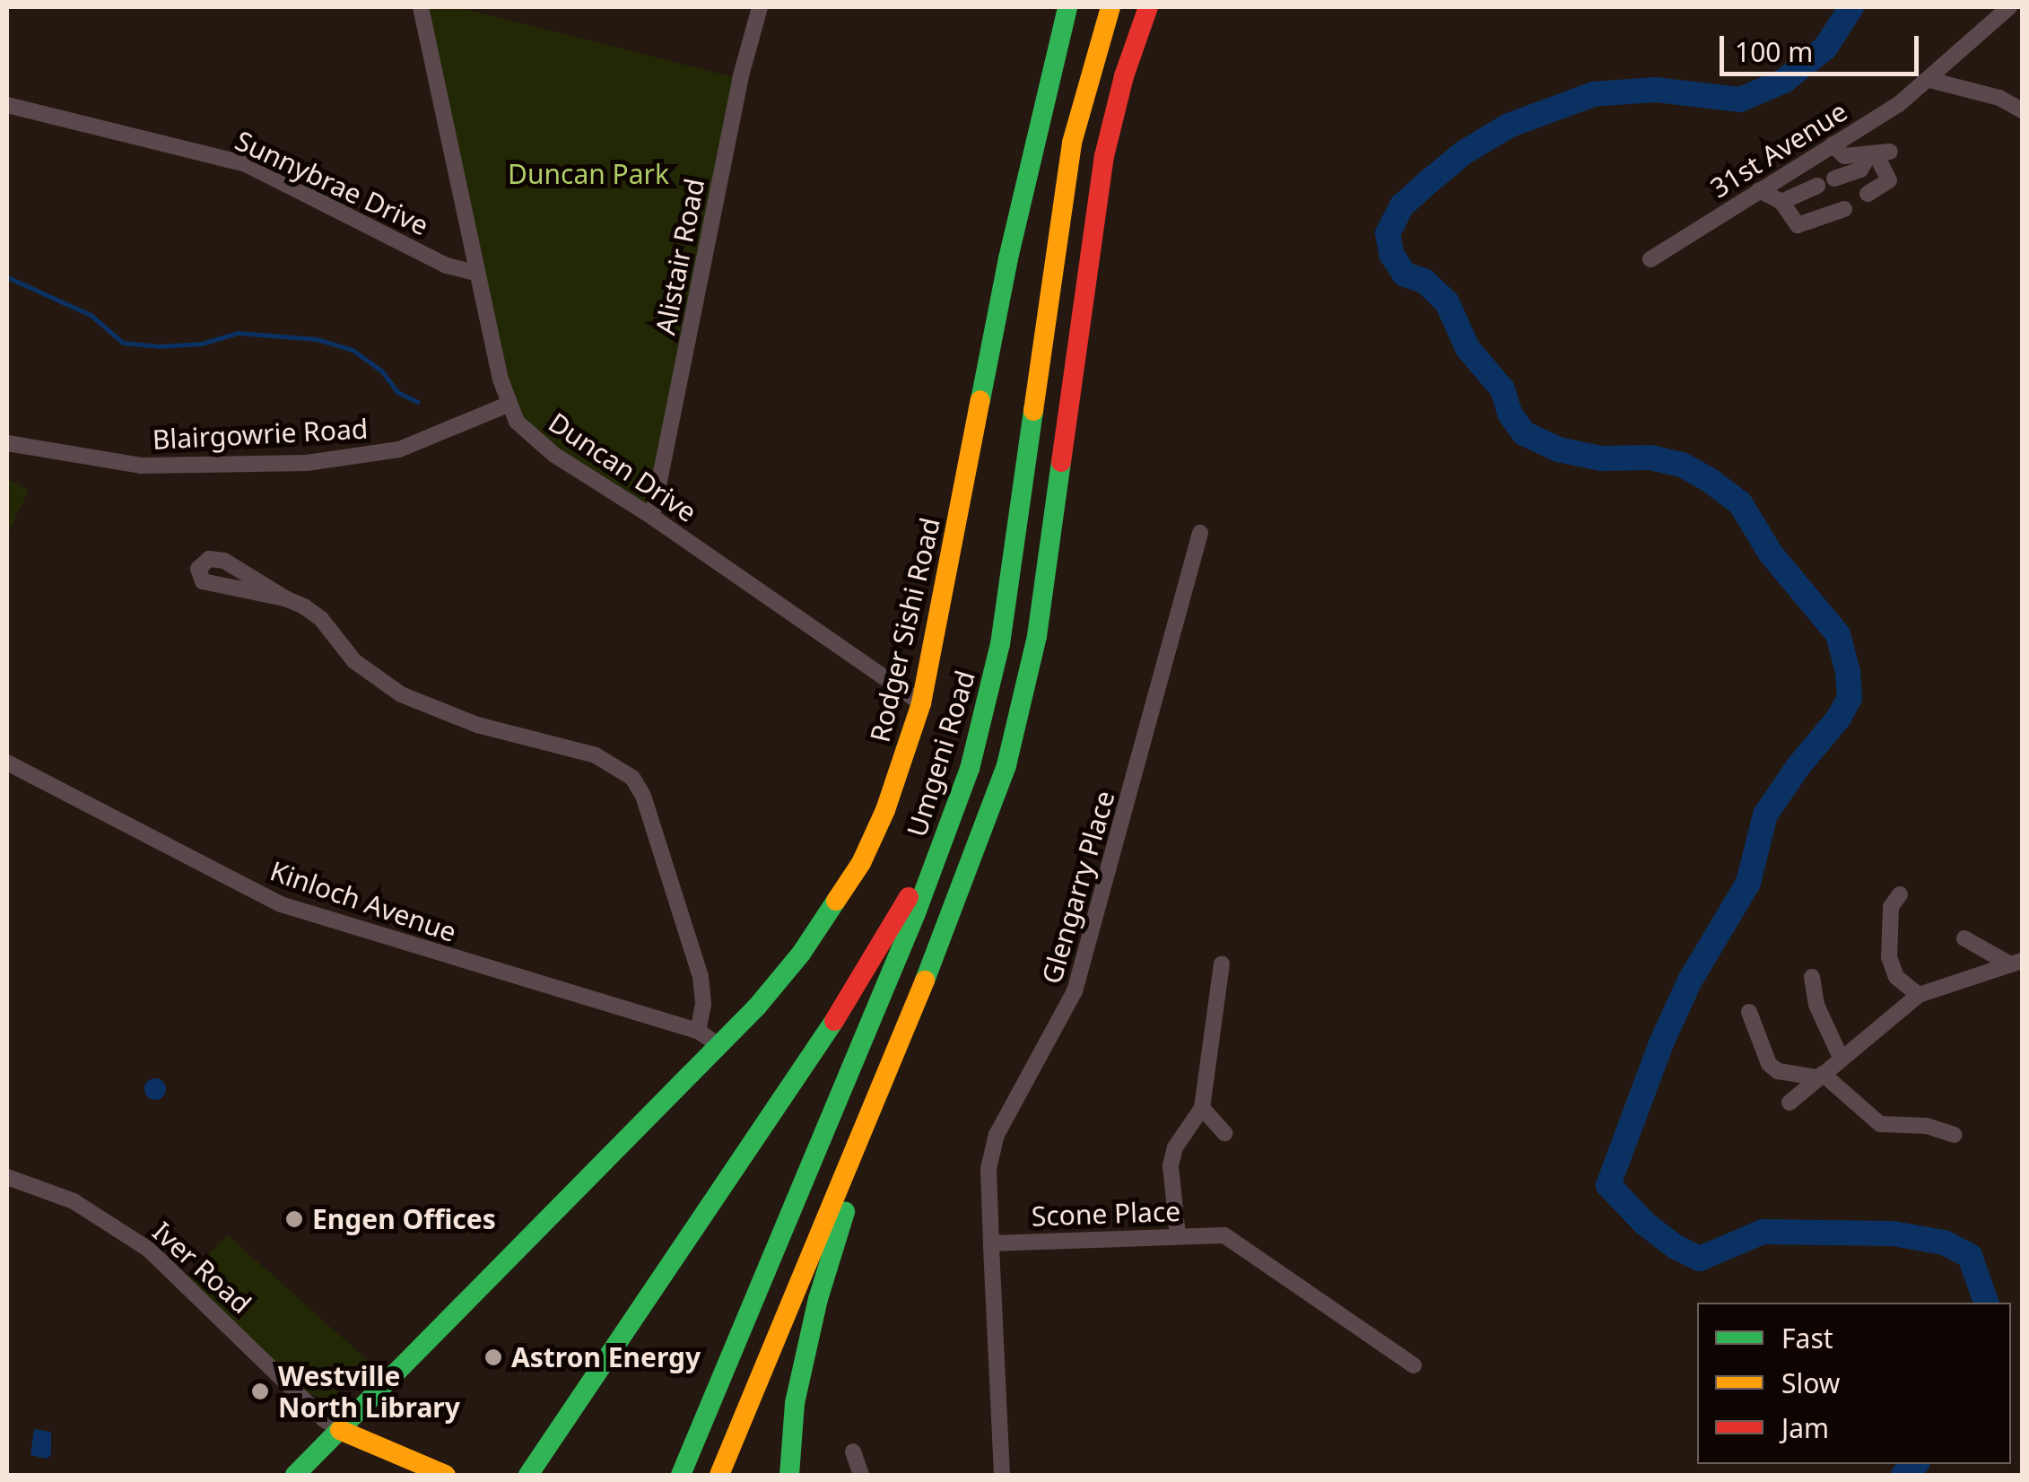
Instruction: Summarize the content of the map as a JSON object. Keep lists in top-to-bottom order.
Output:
{
  "streets": {
    "main road": ["Rodger Sishi Road", "Umgeni Road"],
    "street": [
      "31st Avenue",
      "Sunnybrae Drive",
      "Alistair Road",
      "Blairgowrie Road",
      "Duncan Drive",
      "Glengarry Place",
      "Kinloch Avenue",
      "Scone Place",
      "Iver Road"
    ]
  },
  "crossings": [
    ["Sunnybrae Drive", "Duncan Drive"],
    ["Alistair Road", "Duncan Drive"],
    ["Blairgowrie Road", "Duncan Drive"],
    ["Duncan Drive", "Rodger Sishi Road"],
    ["Rodger Sishi Road", "Kinloch Avenue"],
    ["Rodger Sishi Road", "Iver Road"],
    ["Glengarry Place", "Scone Place"]
  ],
  "parks": ["Duncan Park"],
  "places": ["Engen Offices", "Astron Energy", "Westville North Library"],
  "legend": ["Fast", "Slow", "Jam"],
  "scale_bar": "100 m"
}
